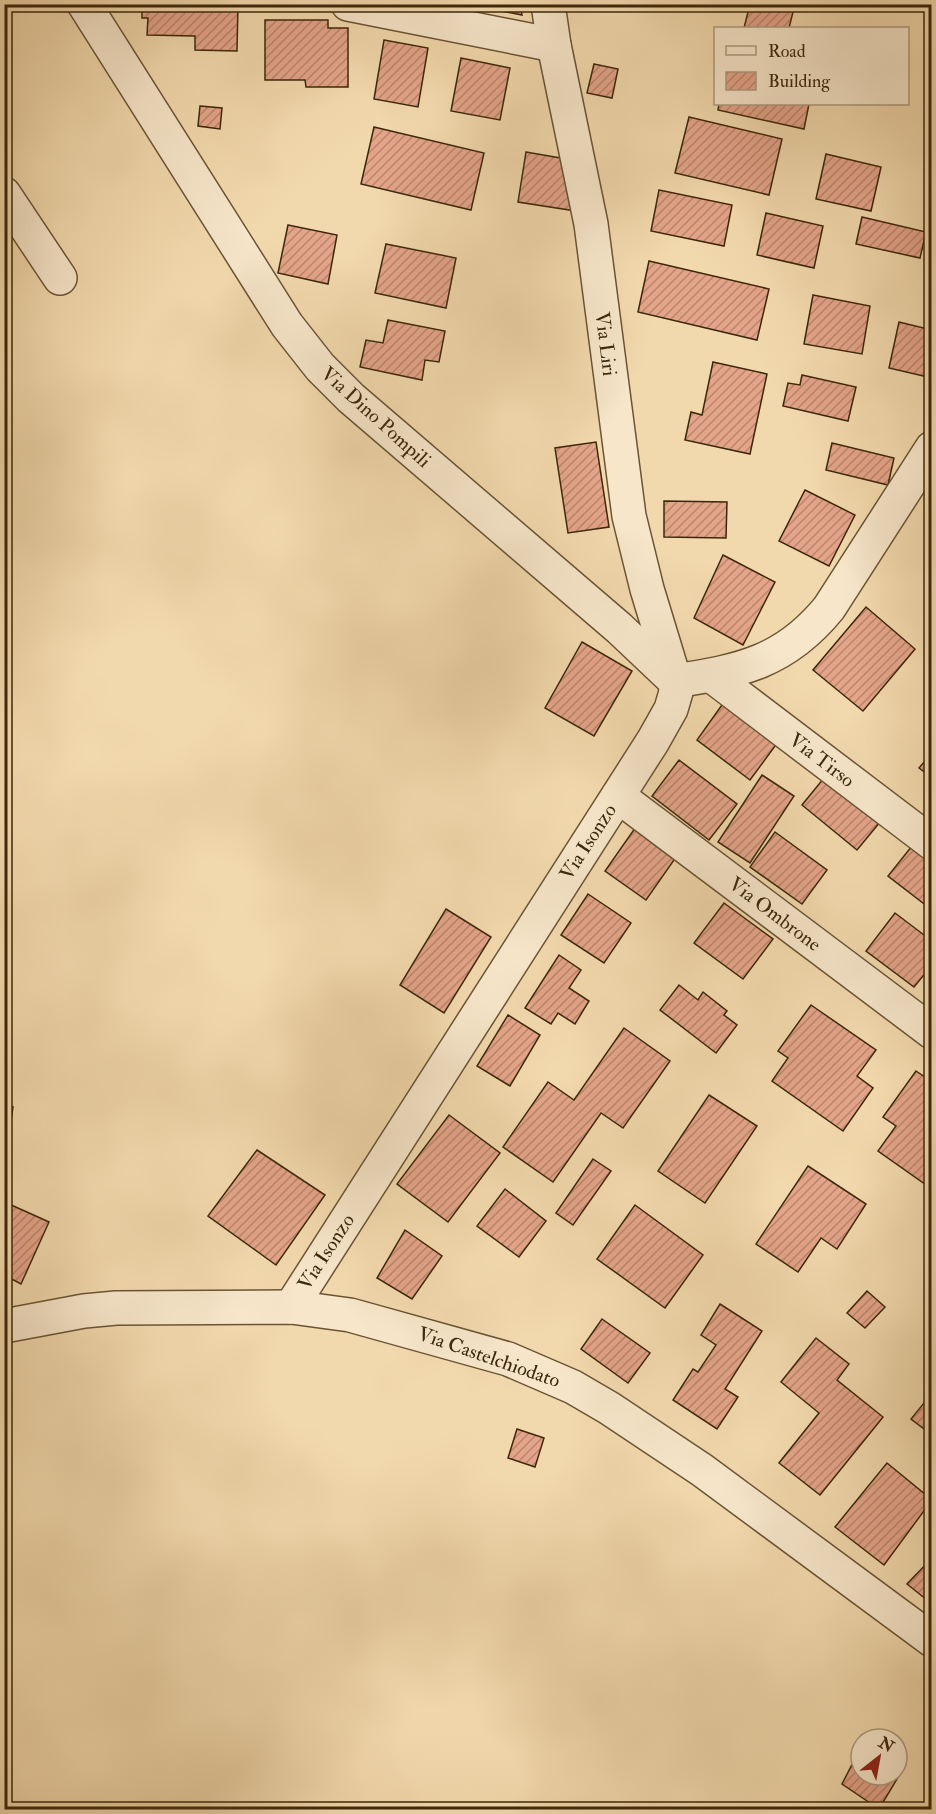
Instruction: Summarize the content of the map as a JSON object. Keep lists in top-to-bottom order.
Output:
{
  "streets": {
    "street": [
      "Via Liri",
      "Via Dino Pompili",
      "Via Tirso",
      "Via Isonzo",
      "Via Ombrone",
      "Via Castelchiodato"
    ]
  },
  "crossings": [
    ["Via Liri", "Via Dino Pompili"],
    ["Via Liri", "Via Isonzo"],
    ["Via Dino Pompili", "Via Isonzo"],
    ["Via Isonzo", "Via Ombrone"],
    ["Via Isonzo", "Via Castelchiodato"]
  ],
  "legend": ["Road", "Building"],
  "north": "top right"
}
